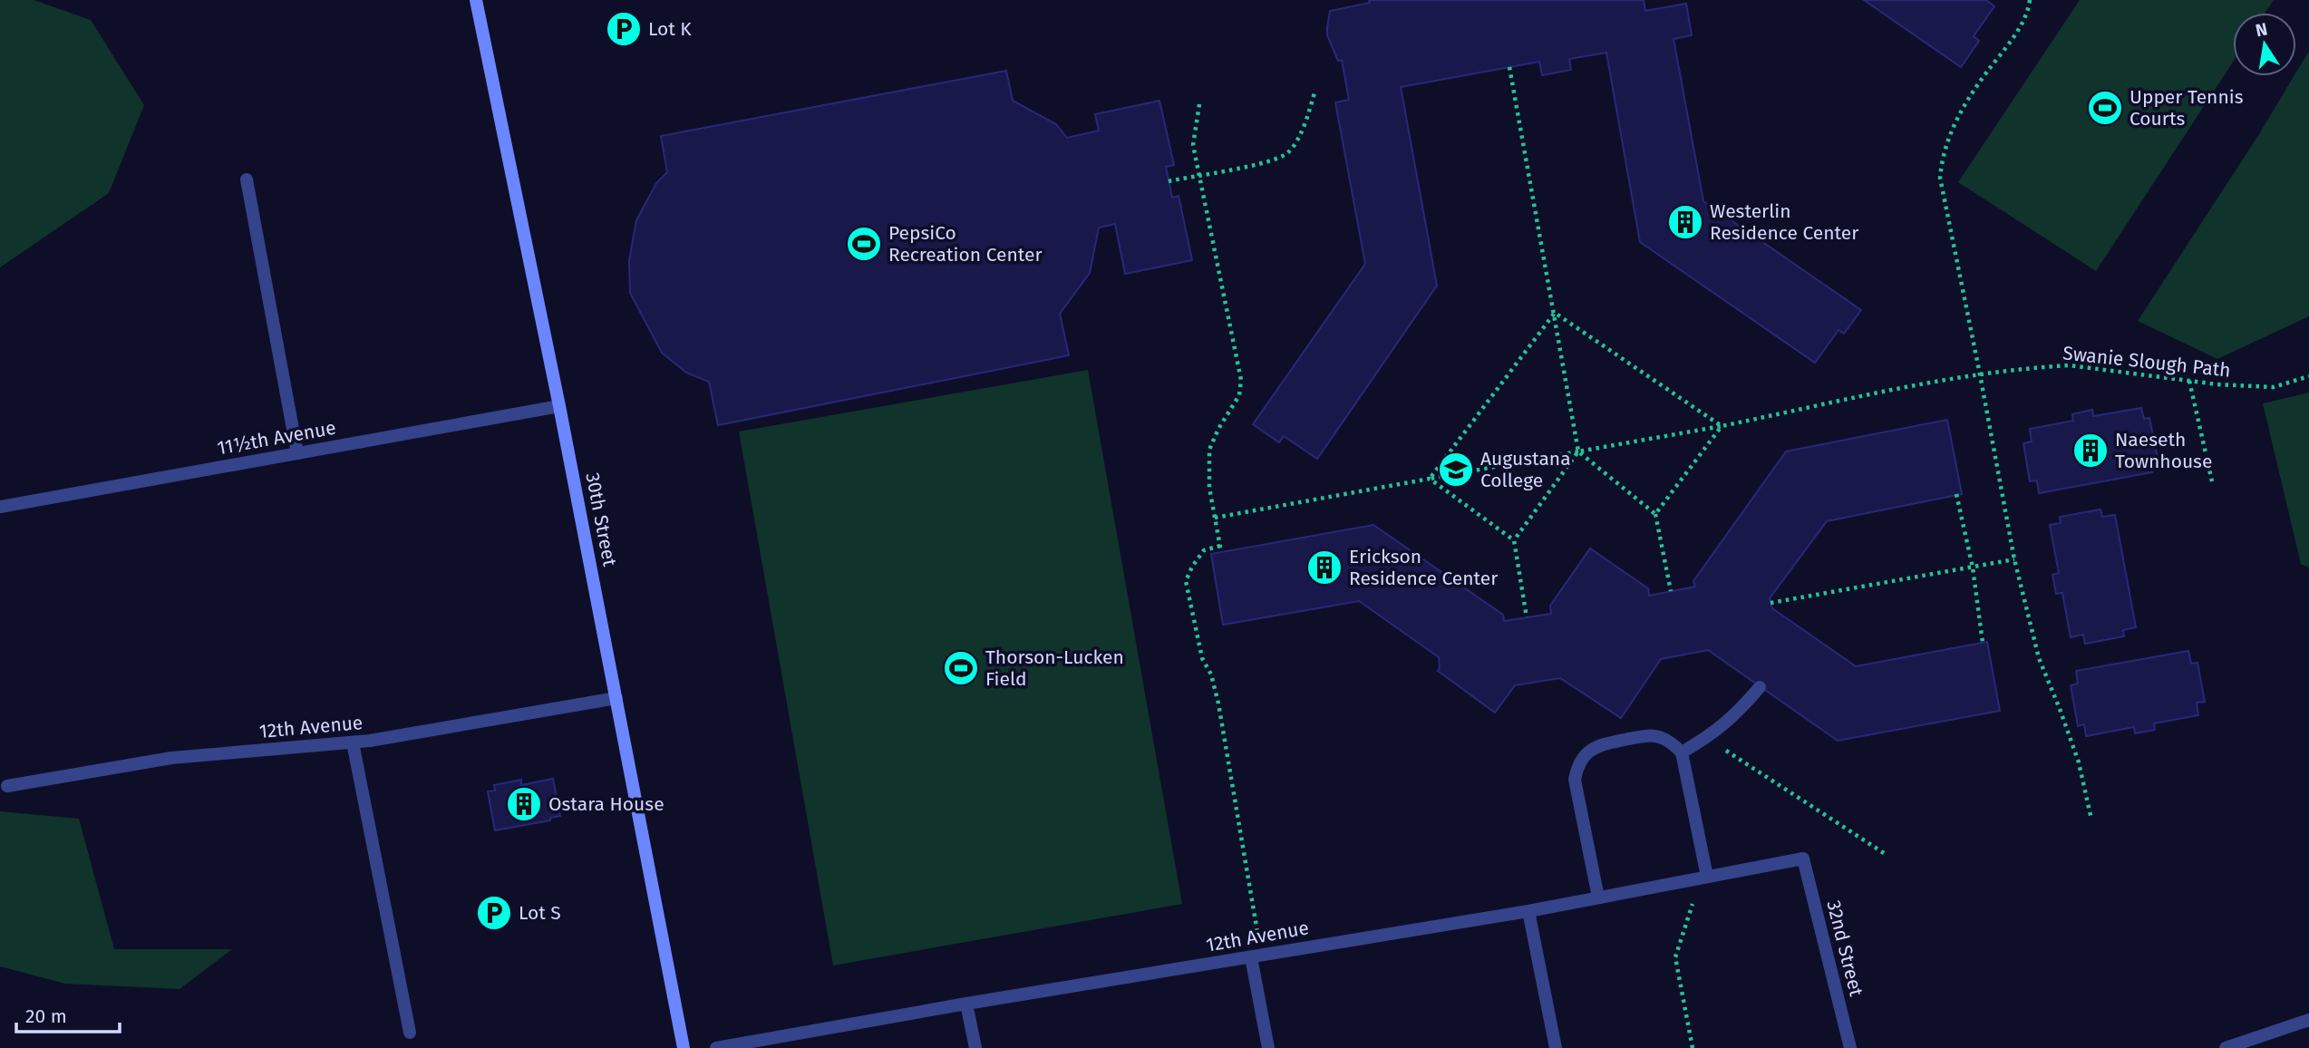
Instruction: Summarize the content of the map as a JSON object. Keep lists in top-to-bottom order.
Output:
{
  "streets": {
    "street": [
      "11½th Avenue",
      "30th Street",
      "12th Avenue",
      "32nd Street"
    ],
    "path": ["Swanie Slough Path"]
  },
  "crossings": [
    ["11½th Avenue", "30th Street"],
    ["30th Street", "12th Avenue"],
    ["12th Avenue", "32nd Street"]
  ],
  "places": {
    "parking": ["Lot K", "Lot S"],
    "sports": ["Upper Tennis Courts", "PepsiCo Recreation Center", "Thorson-Lucken Field"],
    "building": [
      "Westerlin Residence Center",
      "Naeseth Townhouse",
      "Erickson Residence Center",
      "Ostara House"
    ],
    "school or university": ["Augustana College"]
  },
  "scale_bar": "20 m",
  "north": "top"
}
